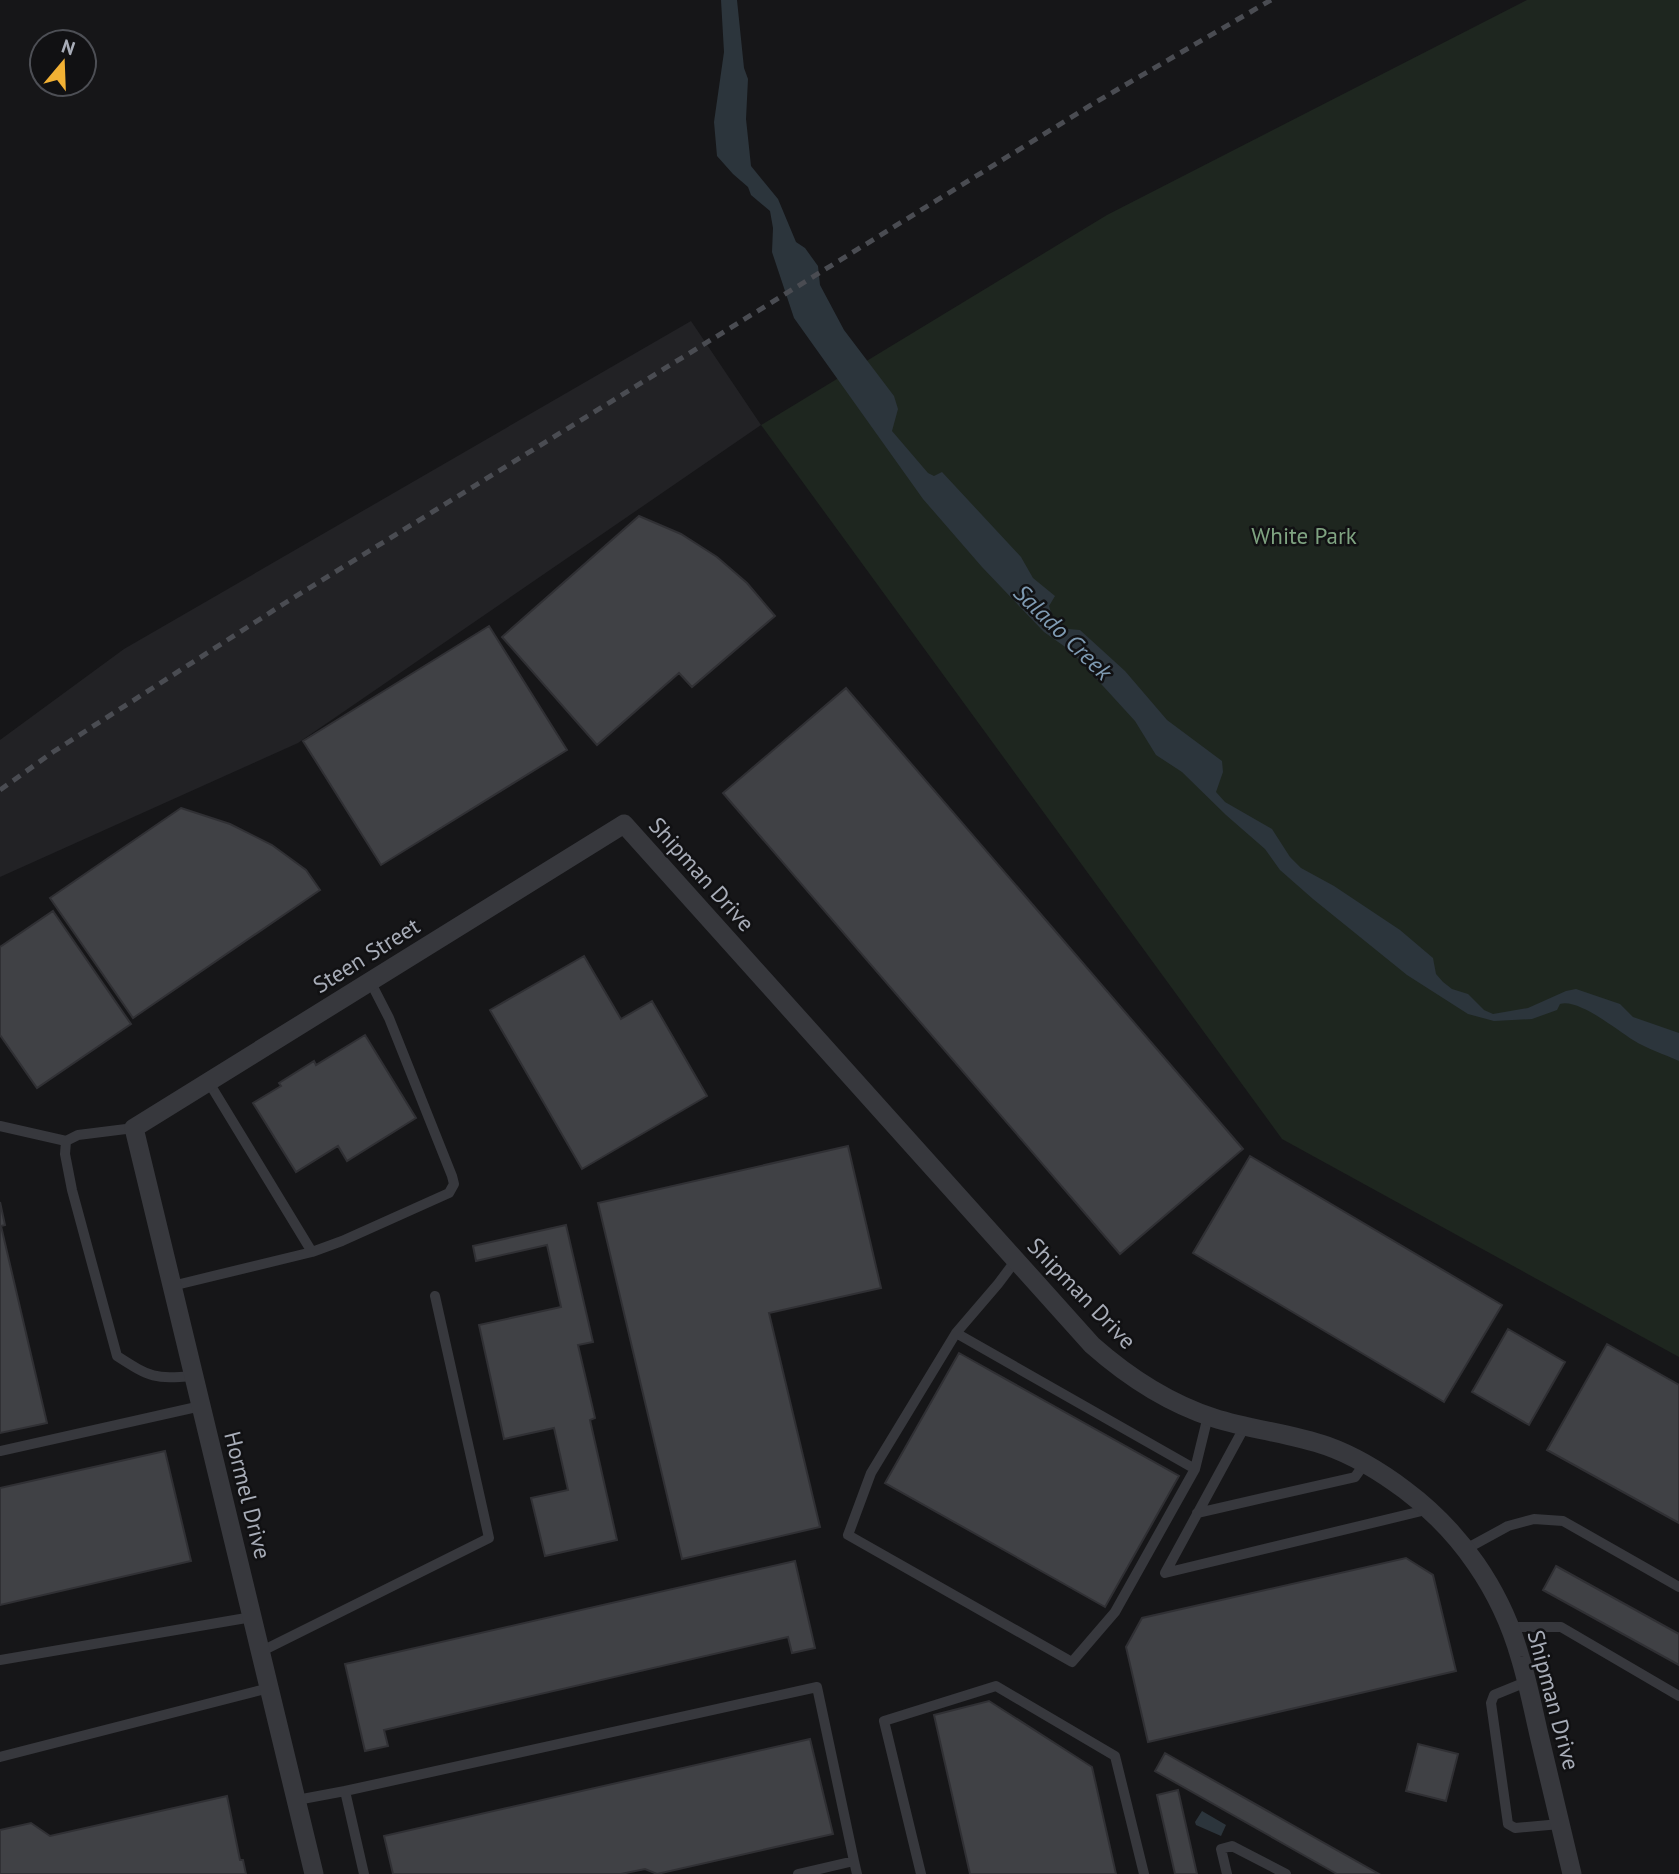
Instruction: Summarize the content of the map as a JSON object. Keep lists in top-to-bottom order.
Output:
{
  "streets": {
    "street": ["Shipman Drive", "Steen Street", "Hormel Drive"]
  },
  "crossings": [
    ["Shipman Drive", "Steen Street"],
    ["Steen Street", "Hormel Drive"]
  ],
  "water": ["Salado Creek"],
  "parks": ["White Park"],
  "north": "top"
}
